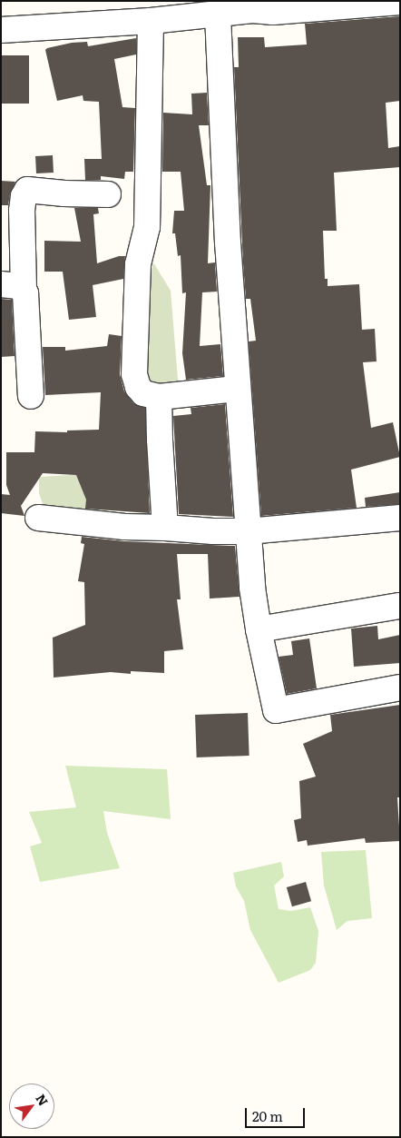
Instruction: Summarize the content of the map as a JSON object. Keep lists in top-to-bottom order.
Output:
{
  "scale_bar": "20 m",
  "north": "top right"
}
